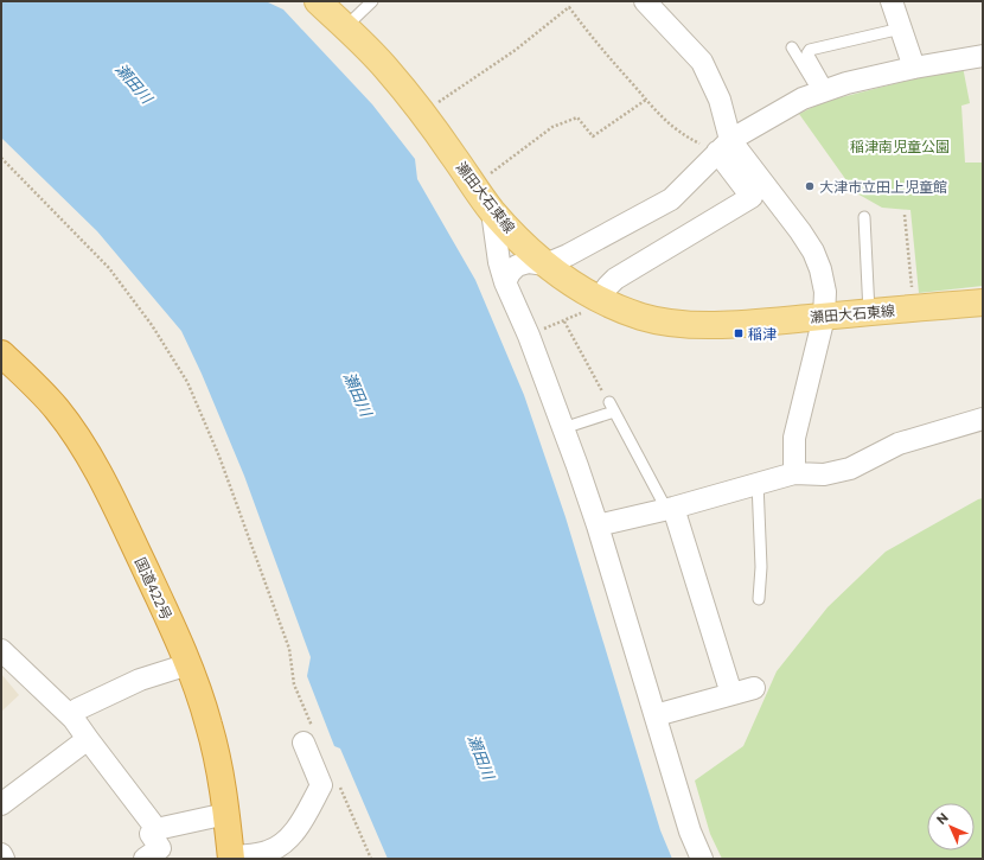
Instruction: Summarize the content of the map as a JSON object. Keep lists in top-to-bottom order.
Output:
{
  "streets": {
    "highway": ["国道422号"],
    "main road": ["瀬田大石東線"]
  },
  "water": ["瀬田川"],
  "parks": ["稲津南児童公園"],
  "places": {
    "other": ["大津市立田上児童館"],
    "transit": ["稲津"]
  },
  "north": "top left"
}
